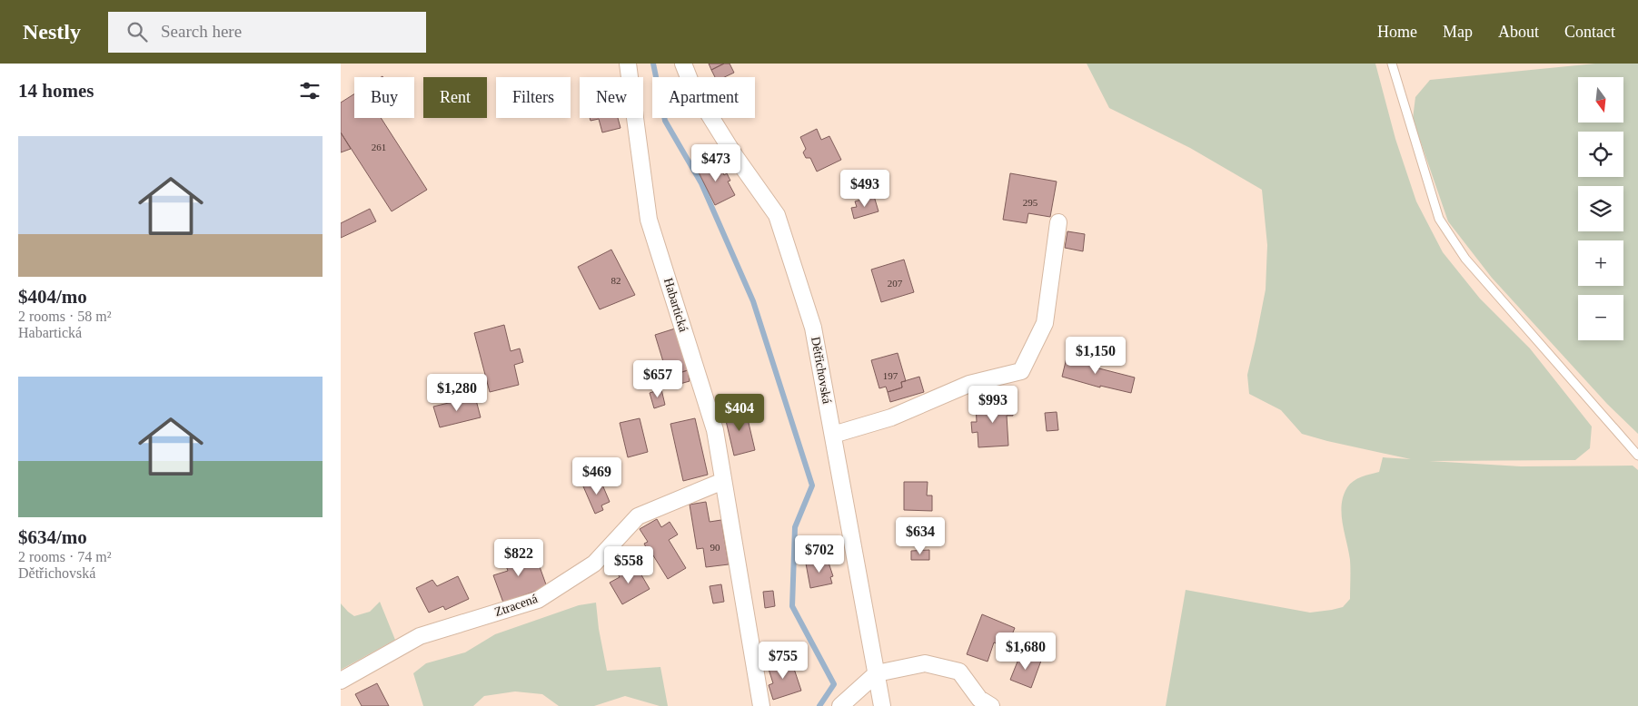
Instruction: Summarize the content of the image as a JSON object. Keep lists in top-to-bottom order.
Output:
{
  "streets": {
    "street": ["Habartická", "Dětřichovská", "Ztracená"]
  },
  "crossings": [
    ["Habartická", "Ztracená"]
  ],
  "house_numbers": [
    "261",
    "295",
    "82",
    "207",
    "197",
    "90"
  ],
  "north": "bottom",
  "page": {
    "header": "Nestly",
    "search": "Search here",
    "nav": [
      "Home",
      "Map",
      "About",
      "Contact"
    ],
    "heading": "14 homes",
    "map_buttons": ["+", "−"],
    "chip": [
      "Buy",
      "Rent",
      "Filters",
      "New",
      "Apartment"
    ],
    "list": [
      {
        "name": "$404/mo",
        "note": "2 rooms · 58 m² · Habartická"
      },
      {
        "name": "$634/mo",
        "note": "2 rooms · 74 m² · Dětřichovská"
      }
    ],
    "price": [
      "$473",
      "$493",
      "$1,150",
      "$657",
      "$1,280",
      "$993",
      "$404",
      "$469",
      "$634",
      "$702",
      "$822",
      "$558",
      "$1,680",
      "$755"
    ]
  }
}
